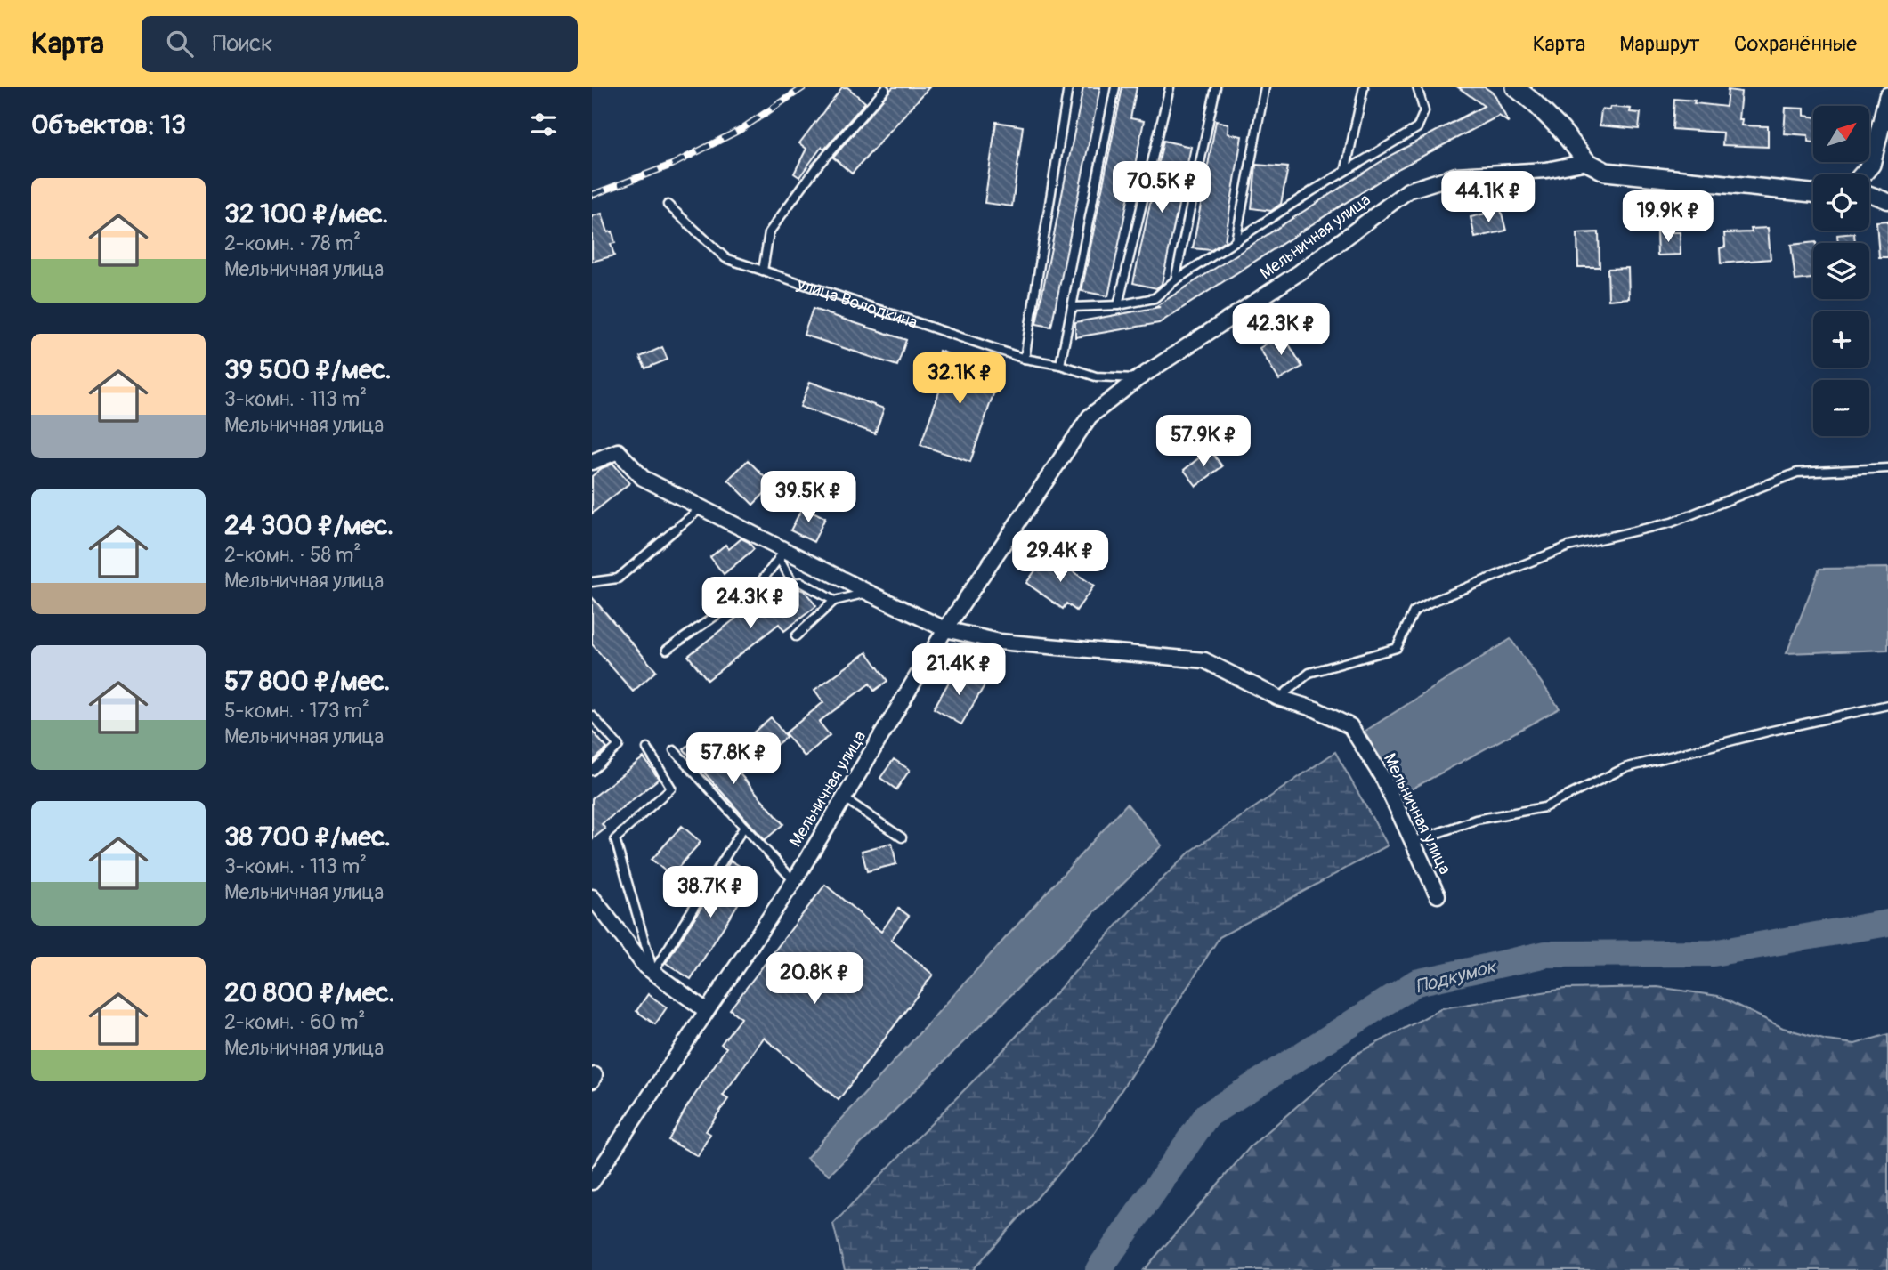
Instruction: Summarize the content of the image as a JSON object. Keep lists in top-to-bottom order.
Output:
{
  "streets": {
    "street": ["Мельничная улица"],
    "lane": ["улица Володкина"]
  },
  "crossings": [
    ["Мельничная улица", "улица Володкина"]
  ],
  "water": ["Подкумок"],
  "north": "top right",
  "page": {
    "header": "Карта",
    "search": "Поиск",
    "nav": ["Карта", "Маршрут", "Сохранённые"],
    "heading": "Объектов: 13",
    "map_buttons": ["+", "−"],
    "price": [
      "70.5K ₽",
      "44.1K ₽",
      "19.9K ₽",
      "42.3K ₽",
      "32.1K ₽",
      "57.9K ₽",
      "39.5K ₽",
      "29.4K ₽",
      "24.3K ₽",
      "21.4K ₽",
      "57.8K ₽",
      "38.7K ₽",
      "20.8K ₽"
    ],
    "list": [
      {
        "name": "32 100 ₽/мес.",
        "note": "2-комн. · 78 m² · Мельничная улица"
      },
      {
        "name": "39 500 ₽/мес.",
        "note": "3-комн. · 113 m² · Мельничная улица"
      },
      {
        "name": "24 300 ₽/мес.",
        "note": "2-комн. · 58 m² · Мельничная улица"
      },
      {
        "name": "57 800 ₽/мес.",
        "note": "5-комн. · 173 m² · Мельничная улица"
      },
      {
        "name": "38 700 ₽/мес.",
        "note": "3-комн. · 113 m² · Мельничная улица"
      },
      {
        "name": "20 800 ₽/мес.",
        "note": "2-комн. · 60 m² · Мельничная улица"
      }
    ]
  }
}
